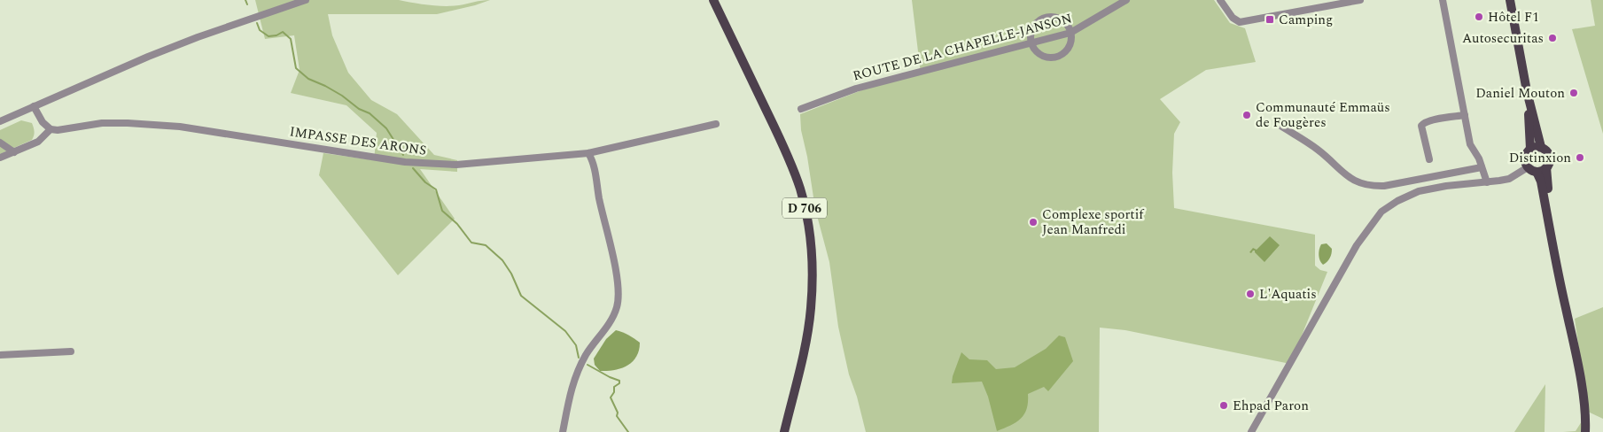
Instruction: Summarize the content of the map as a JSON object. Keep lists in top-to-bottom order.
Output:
{
  "streets": {
    "main road": ["D 706"],
    "street": ["ROUTE DE LA CHAPELLE-JANSON", "IMPASSE DES ARONS"]
  },
  "places": {
    "other": [
      "Hôtel F1",
      "Autosecuritas",
      "Daniel Mouton",
      "Communauté Emmaüs de Fougères",
      "Distinxion",
      "Complexe sportif Jean Manfredi",
      "L'Aquatis",
      "Ehpad Paron"
    ],
    "transit": ["Camping"]
  }
}
